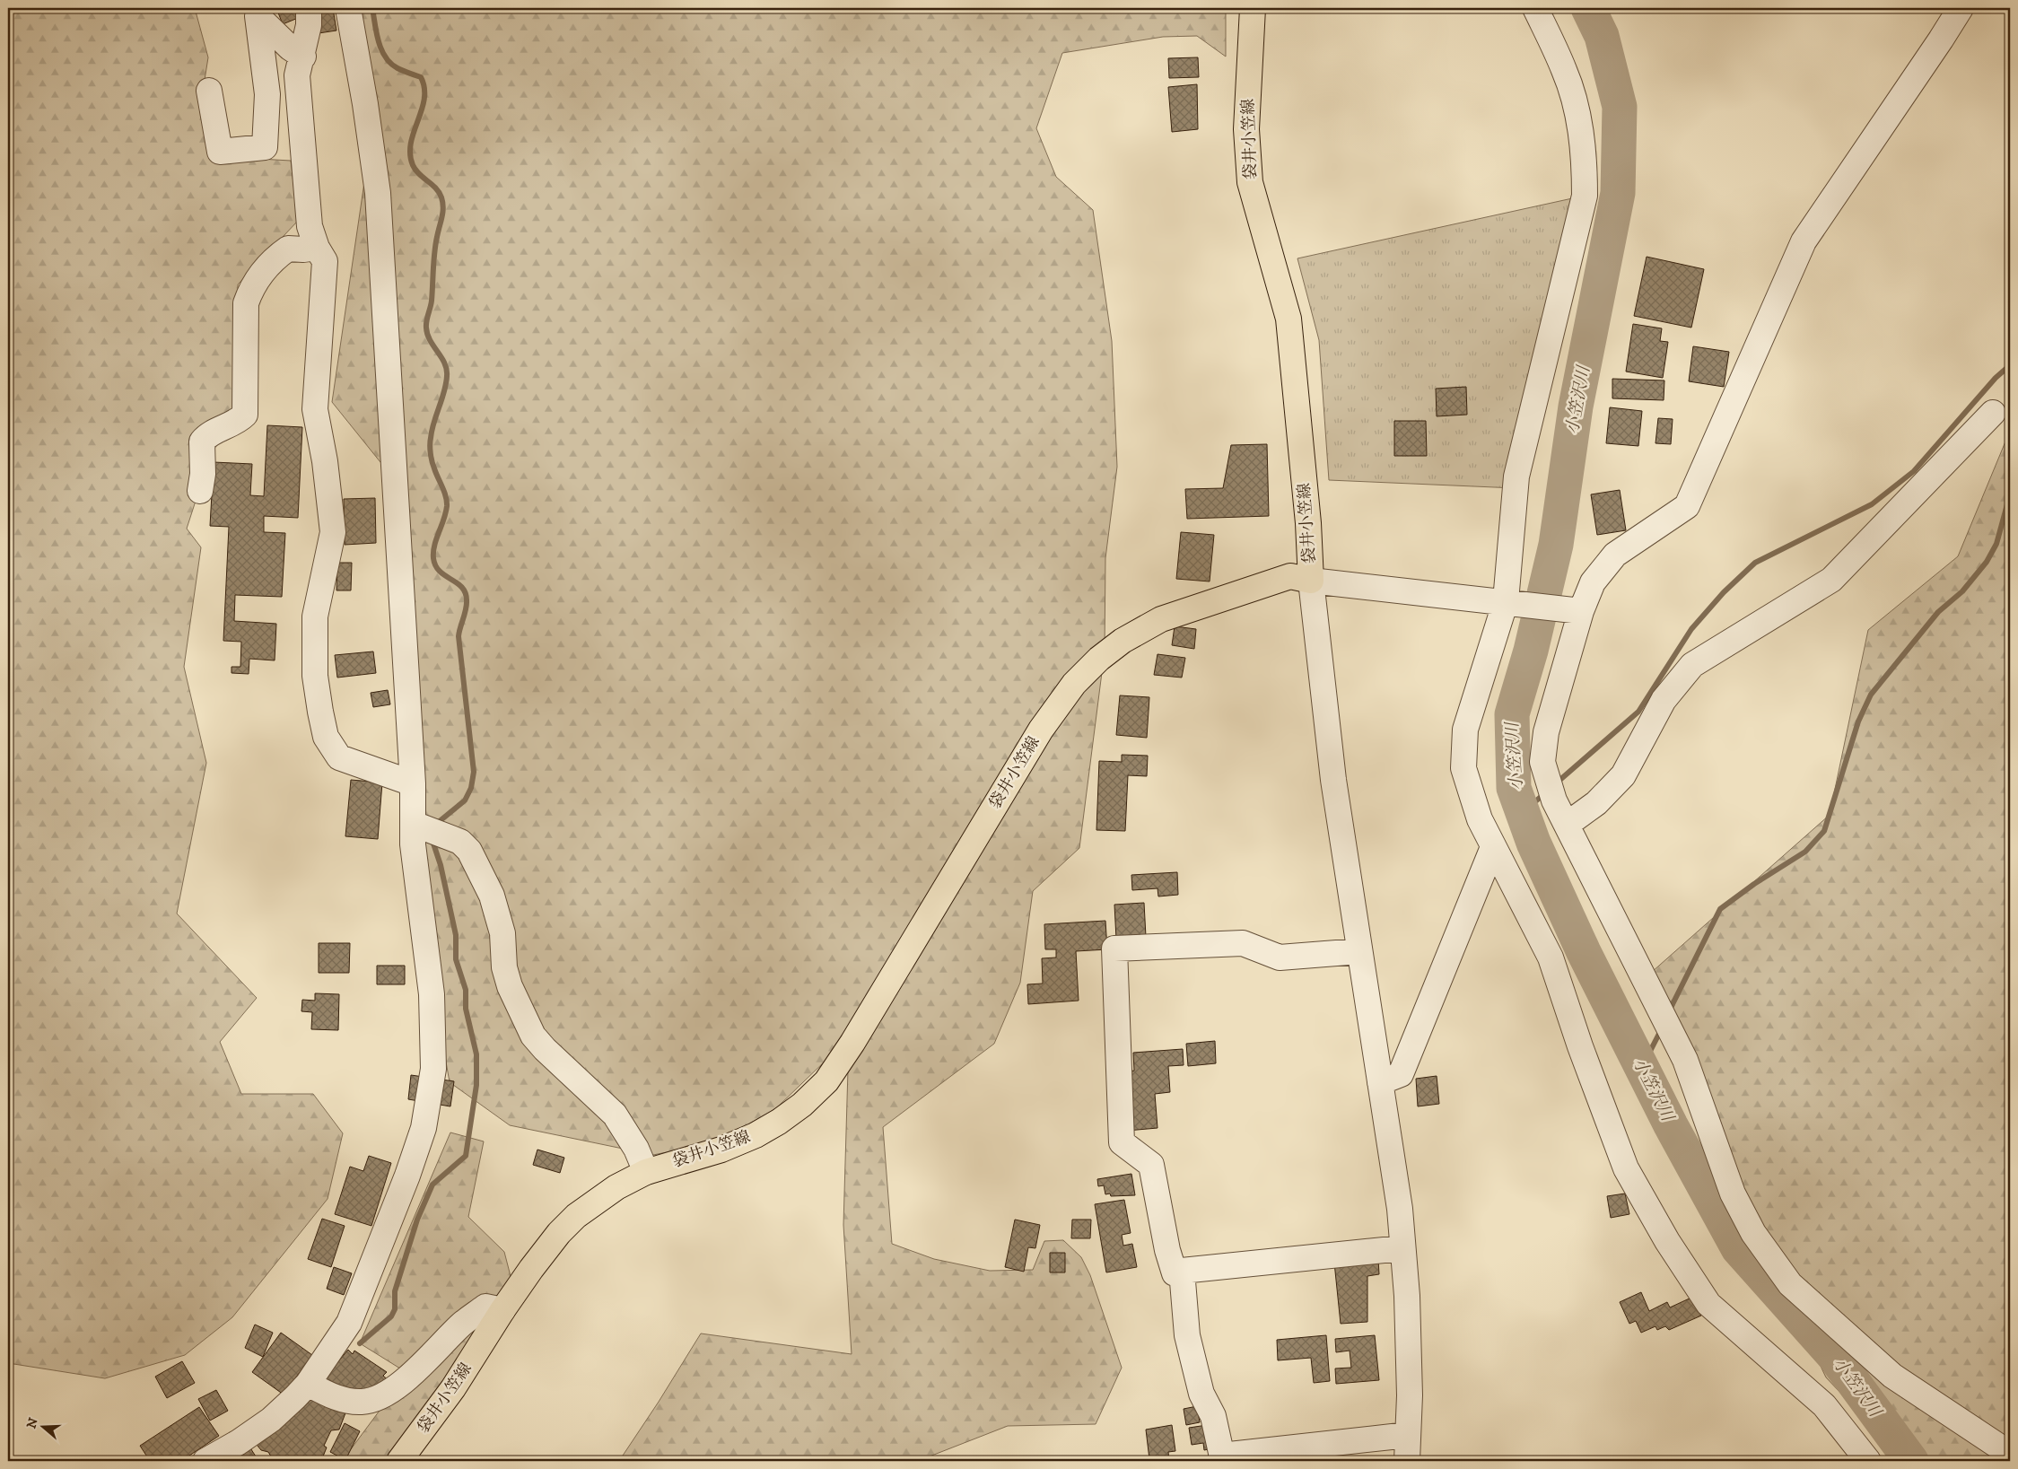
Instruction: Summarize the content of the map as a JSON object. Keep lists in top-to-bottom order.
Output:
{
  "streets": {
    "main road": ["袋井小笠線"]
  },
  "water": ["小笠沢川"],
  "north": "left"
}
